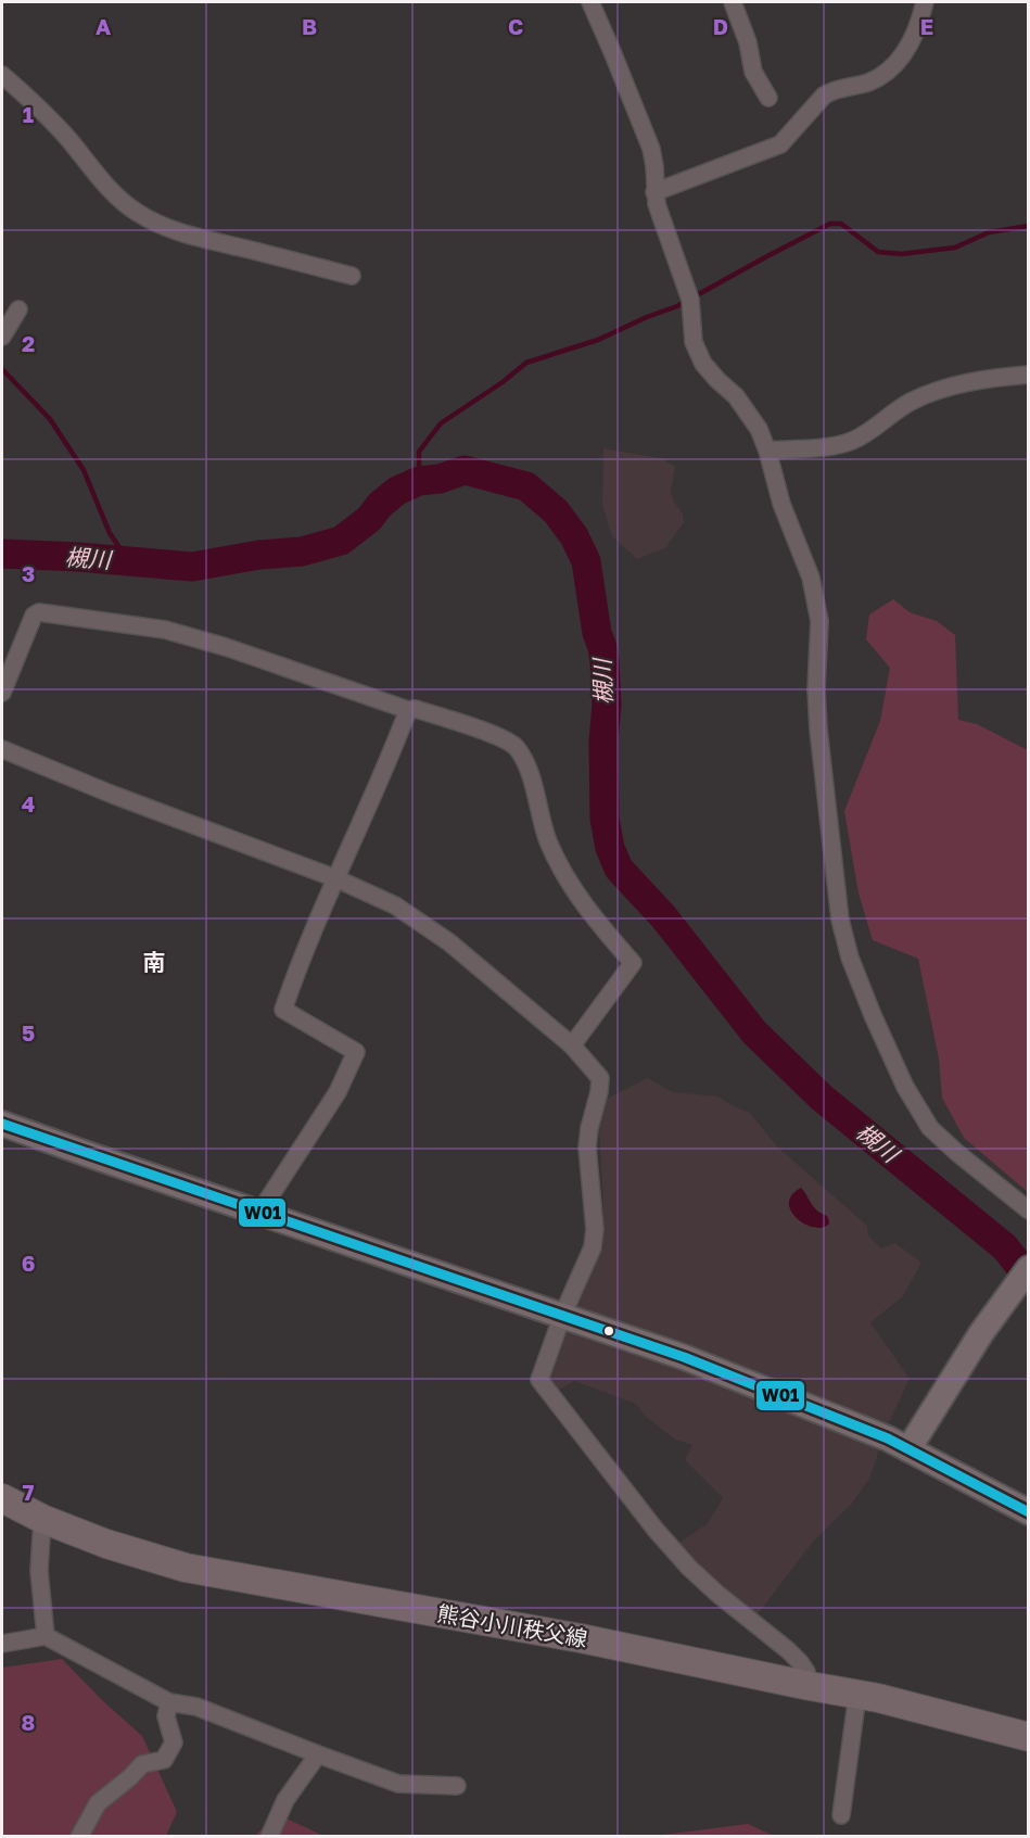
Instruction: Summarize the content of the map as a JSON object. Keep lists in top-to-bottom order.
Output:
{
  "streets": {
    "main road": ["熊谷小川秩父線"]
  },
  "districts": ["南"],
  "water": ["槻川"],
  "lines": ["transit line W01"],
  "grid": {
    "columns": [
      "A",
      "B",
      "C",
      "D",
      "E"
    ],
    "rows": [
      "1",
      "2",
      "3",
      "4",
      "5",
      "6",
      "7",
      "8"
    ]
  }
}
